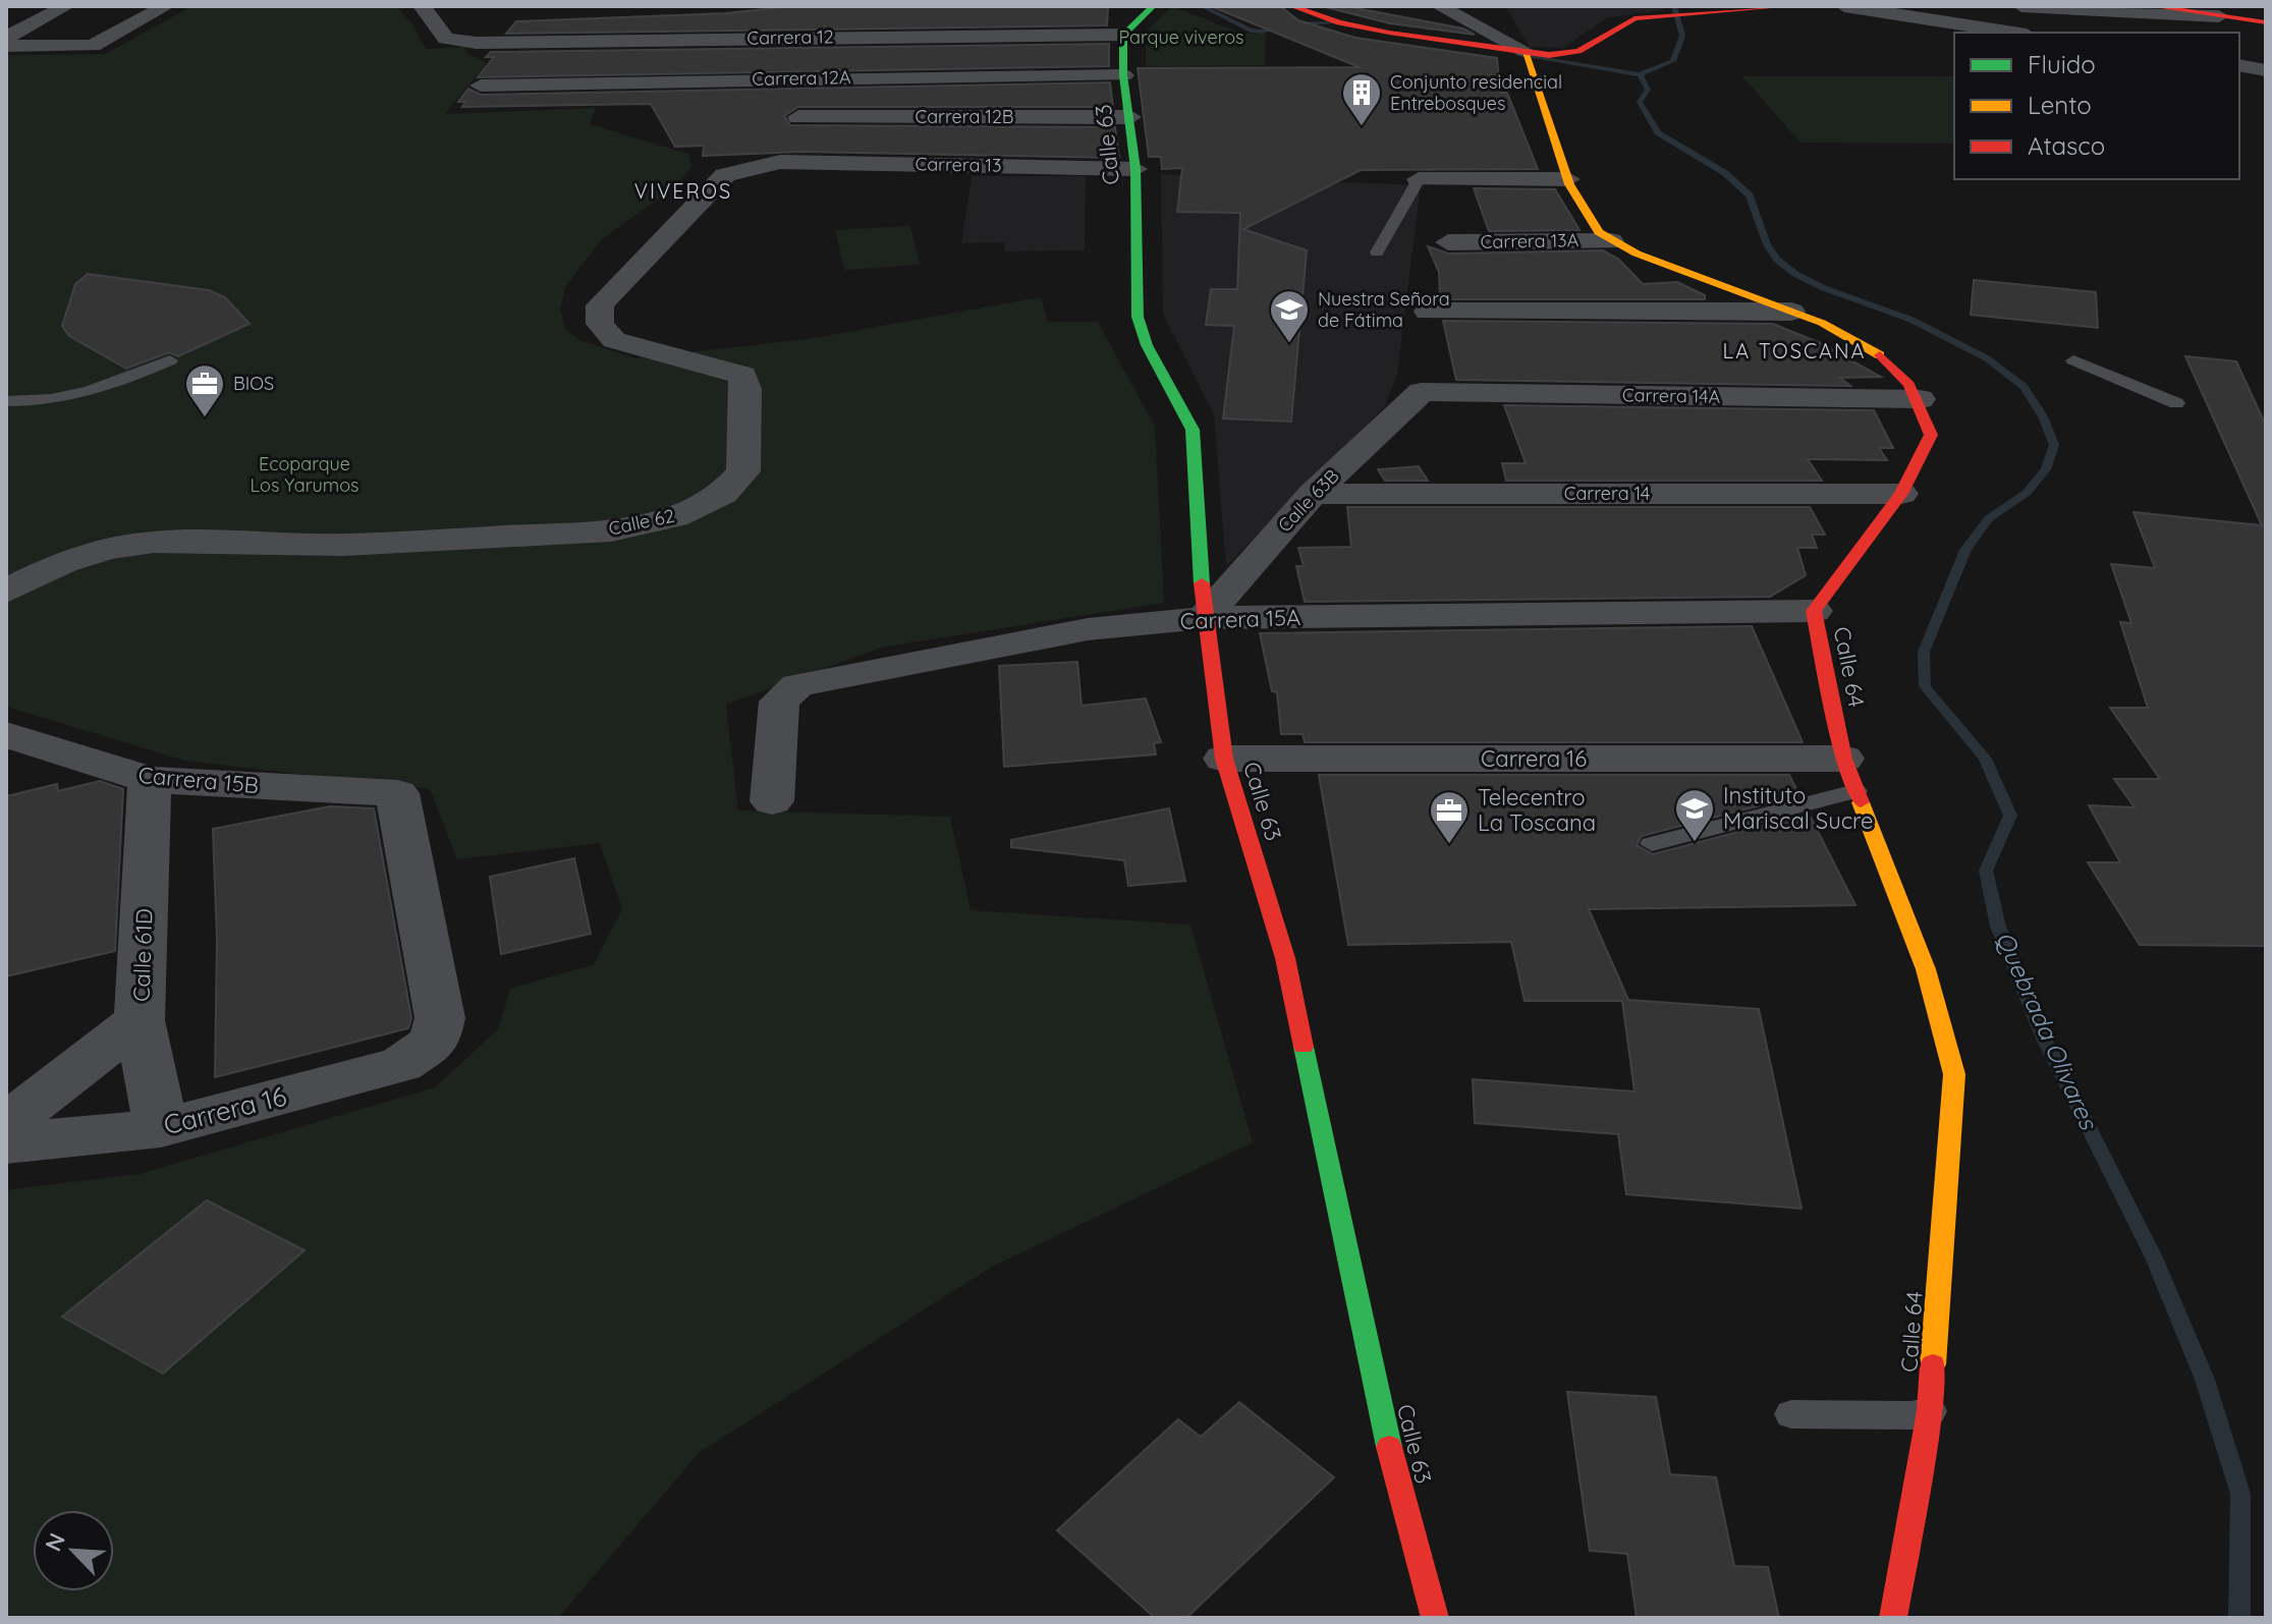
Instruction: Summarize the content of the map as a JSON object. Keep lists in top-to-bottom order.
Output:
{
  "streets": {
    "street": [
      "Carrera 12",
      "Carrera 12A",
      "Carrera 12B",
      "Calle 63",
      "Carrera 13",
      "Carrera 13A",
      "Carrera 14A",
      "Carrera 14",
      "Calle 63B",
      "Calle 62",
      "Carrera 15A",
      "Calle 64",
      "Carrera 16",
      "Carrera 15B",
      "Calle 61D"
    ]
  },
  "crossings": [
    ["Carrera 12", "Calle 63"],
    ["Carrera 12A", "Calle 63"],
    ["Carrera 12B", "Calle 63"],
    ["Calle 63", "Carrera 13"],
    ["Calle 63", "Calle 63B"],
    ["Calle 63", "Carrera 15A"],
    ["Calle 63", "Carrera 16"],
    ["Carrera 13", "Calle 62"],
    ["Carrera 13A", "Calle 64"],
    ["Carrera 14A", "Calle 63B"],
    ["Carrera 14A", "Calle 64"],
    ["Carrera 14", "Calle 63B"],
    ["Carrera 14", "Calle 64"],
    ["Calle 63B", "Carrera 15A"],
    ["Carrera 15A", "Calle 64"],
    ["Calle 64", "Carrera 16"],
    ["Carrera 16", "Carrera 15B"],
    ["Carrera 16", "Calle 61D"],
    ["Carrera 15B", "Calle 61D"]
  ],
  "districts": ["VIVEROS", "LA TOSCANA"],
  "water": ["Quebrada Olivares"],
  "parks": ["Parque viveros", "Ecoparque Los Yarumos"],
  "places": {
    "building": ["Conjunto residencial Entrebosques"],
    "school or university": ["Nuestra Señora de Fátima", "Instituto Mariscal Sucre"],
    "office": ["BIOS", "Telecentro La Toscana"]
  },
  "legend": ["Fluido", "Lento", "Atasco"],
  "north": "top left"
}
